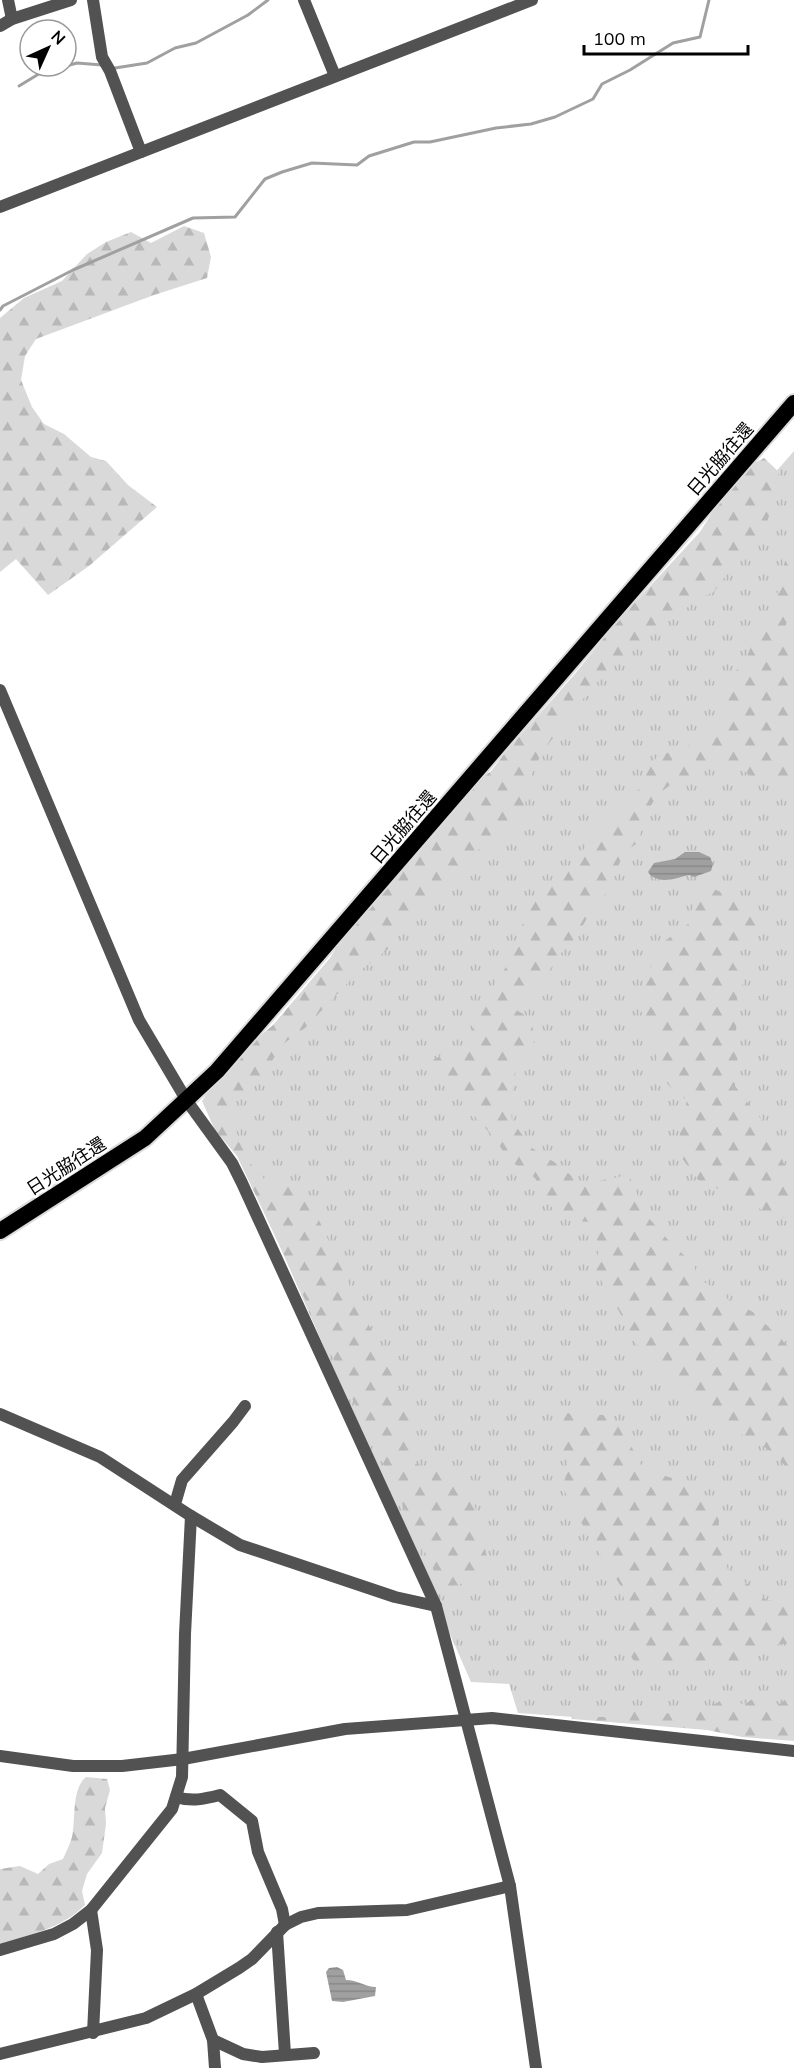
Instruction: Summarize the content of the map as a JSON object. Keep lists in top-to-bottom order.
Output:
{
  "streets": {
    "highway": ["日光脇往還"]
  },
  "scale_bar": "100 m",
  "north": "top right"
}
